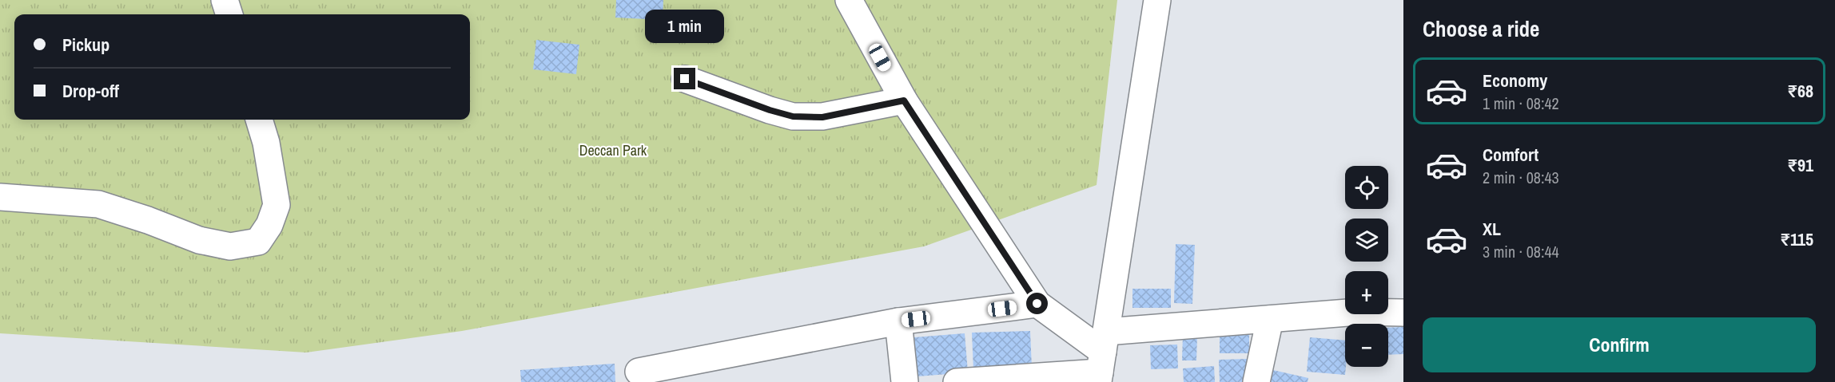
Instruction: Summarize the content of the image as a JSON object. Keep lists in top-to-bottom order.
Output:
{
  "parks": ["Deccan Park"],
  "page": {
    "heading": "Choose a ride",
    "bubble": "1 min",
    "banner": ["Pickup", "Drop-off"],
    "list": [
      {
        "name": "Economy",
        "note": "1 min · 08:42",
        "value": "₹68"
      },
      {
        "name": "Comfort",
        "note": "2 min · 08:43",
        "value": "₹91"
      },
      {
        "name": "XL",
        "note": "3 min · 08:44",
        "value": "₹115"
      }
    ],
    "map_buttons": ["+", "−"],
    "buttons": "Confirm"
  }
}
